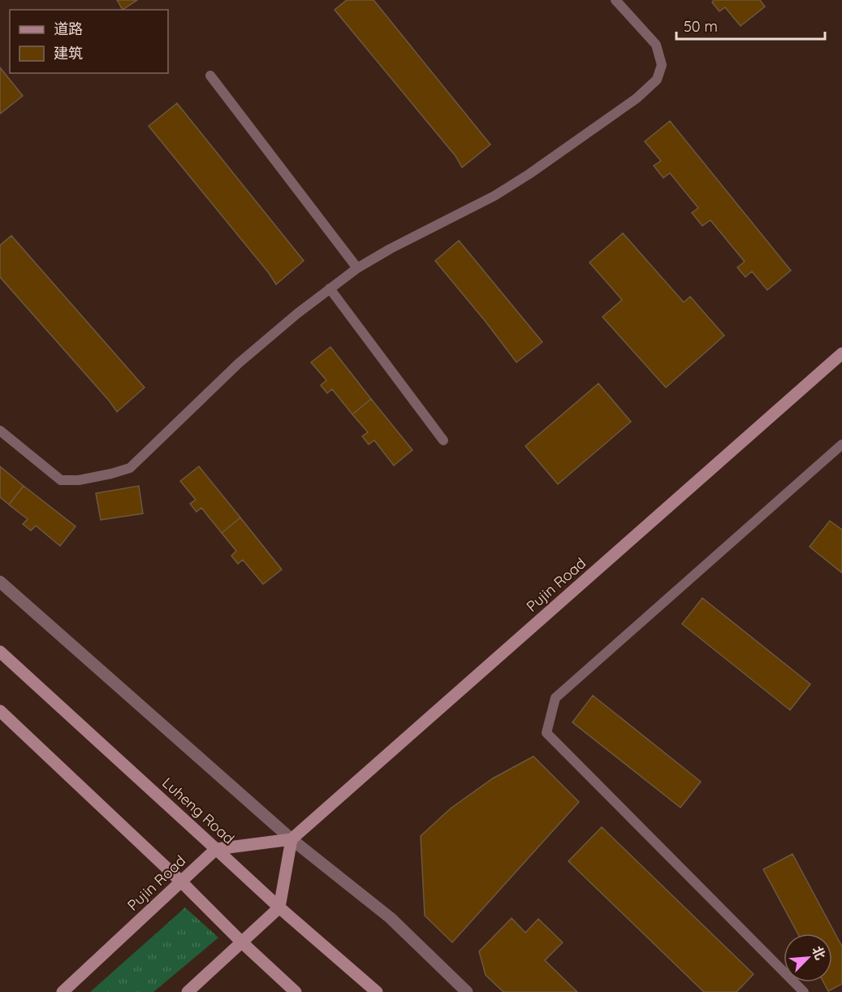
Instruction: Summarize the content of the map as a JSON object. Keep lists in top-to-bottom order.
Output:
{
  "streets": {
    "street": ["Pujin Road", "Luheng Road"]
  },
  "crossings": [
    ["Pujin Road", "Luheng Road"]
  ],
  "legend": ["道路", "建筑"],
  "scale_bar": "50 m",
  "north": "top right"
}
